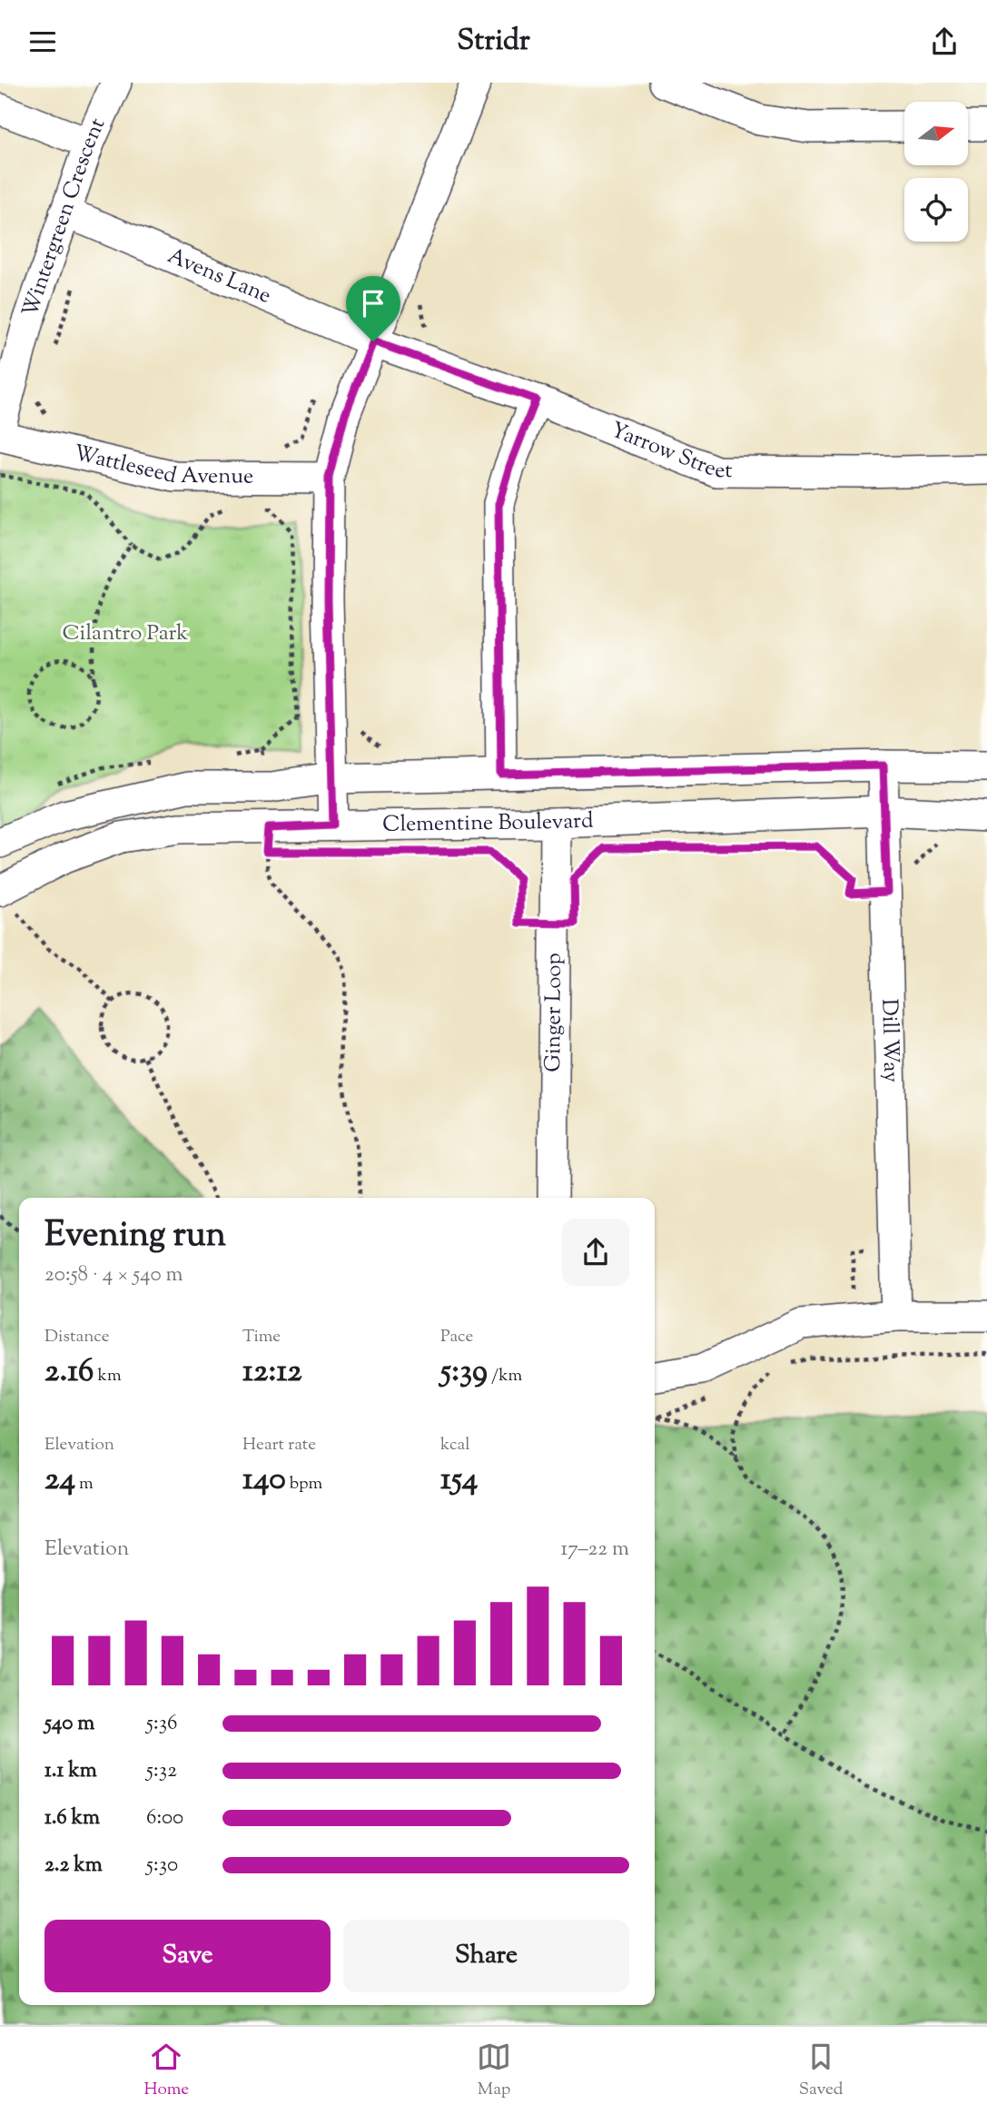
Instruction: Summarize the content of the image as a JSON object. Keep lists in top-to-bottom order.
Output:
{
  "streets": {
    "street": [
      "Wintergreen Crescent",
      "Avens Lane",
      "Yarrow Street",
      "Wattleseed Avenue",
      "Clementine Boulevard",
      "Ginger Loop",
      "Dill Way"
    ]
  },
  "crossings": [
    ["Wintergreen Crescent", "Avens Lane"],
    ["Avens Lane", "Yarrow Street"],
    ["Clementine Boulevard", "Ginger Loop"],
    ["Clementine Boulevard", "Dill Way"]
  ],
  "parks": ["Cilantro Park"],
  "north": "right",
  "page": {
    "header": "Stridr",
    "heading": ["Evening run", "20:58 · 4 × 540 m"],
    "stats": [
      ["Distance", "2.16 km"],
      ["Time", "12:12"],
      ["Pace", "5:39 /km"],
      ["Elevation", "24 m"],
      ["Heart rate", "140 bpm"],
      ["kcal", "154"]
    ],
    "chart": ["Elevation", "17–22 m"],
    "list": [
      {
        "name": "540 m",
        "note": "5:36"
      },
      {
        "name": "1.1 km",
        "note": "5:32"
      },
      {
        "name": "1.6 km",
        "note": "6:00"
      },
      {
        "name": "2.2 km",
        "note": "5:30"
      }
    ],
    "buttons": ["Save", "Share"],
    "tabs": ["Home", "Map", "Saved"]
  }
}
